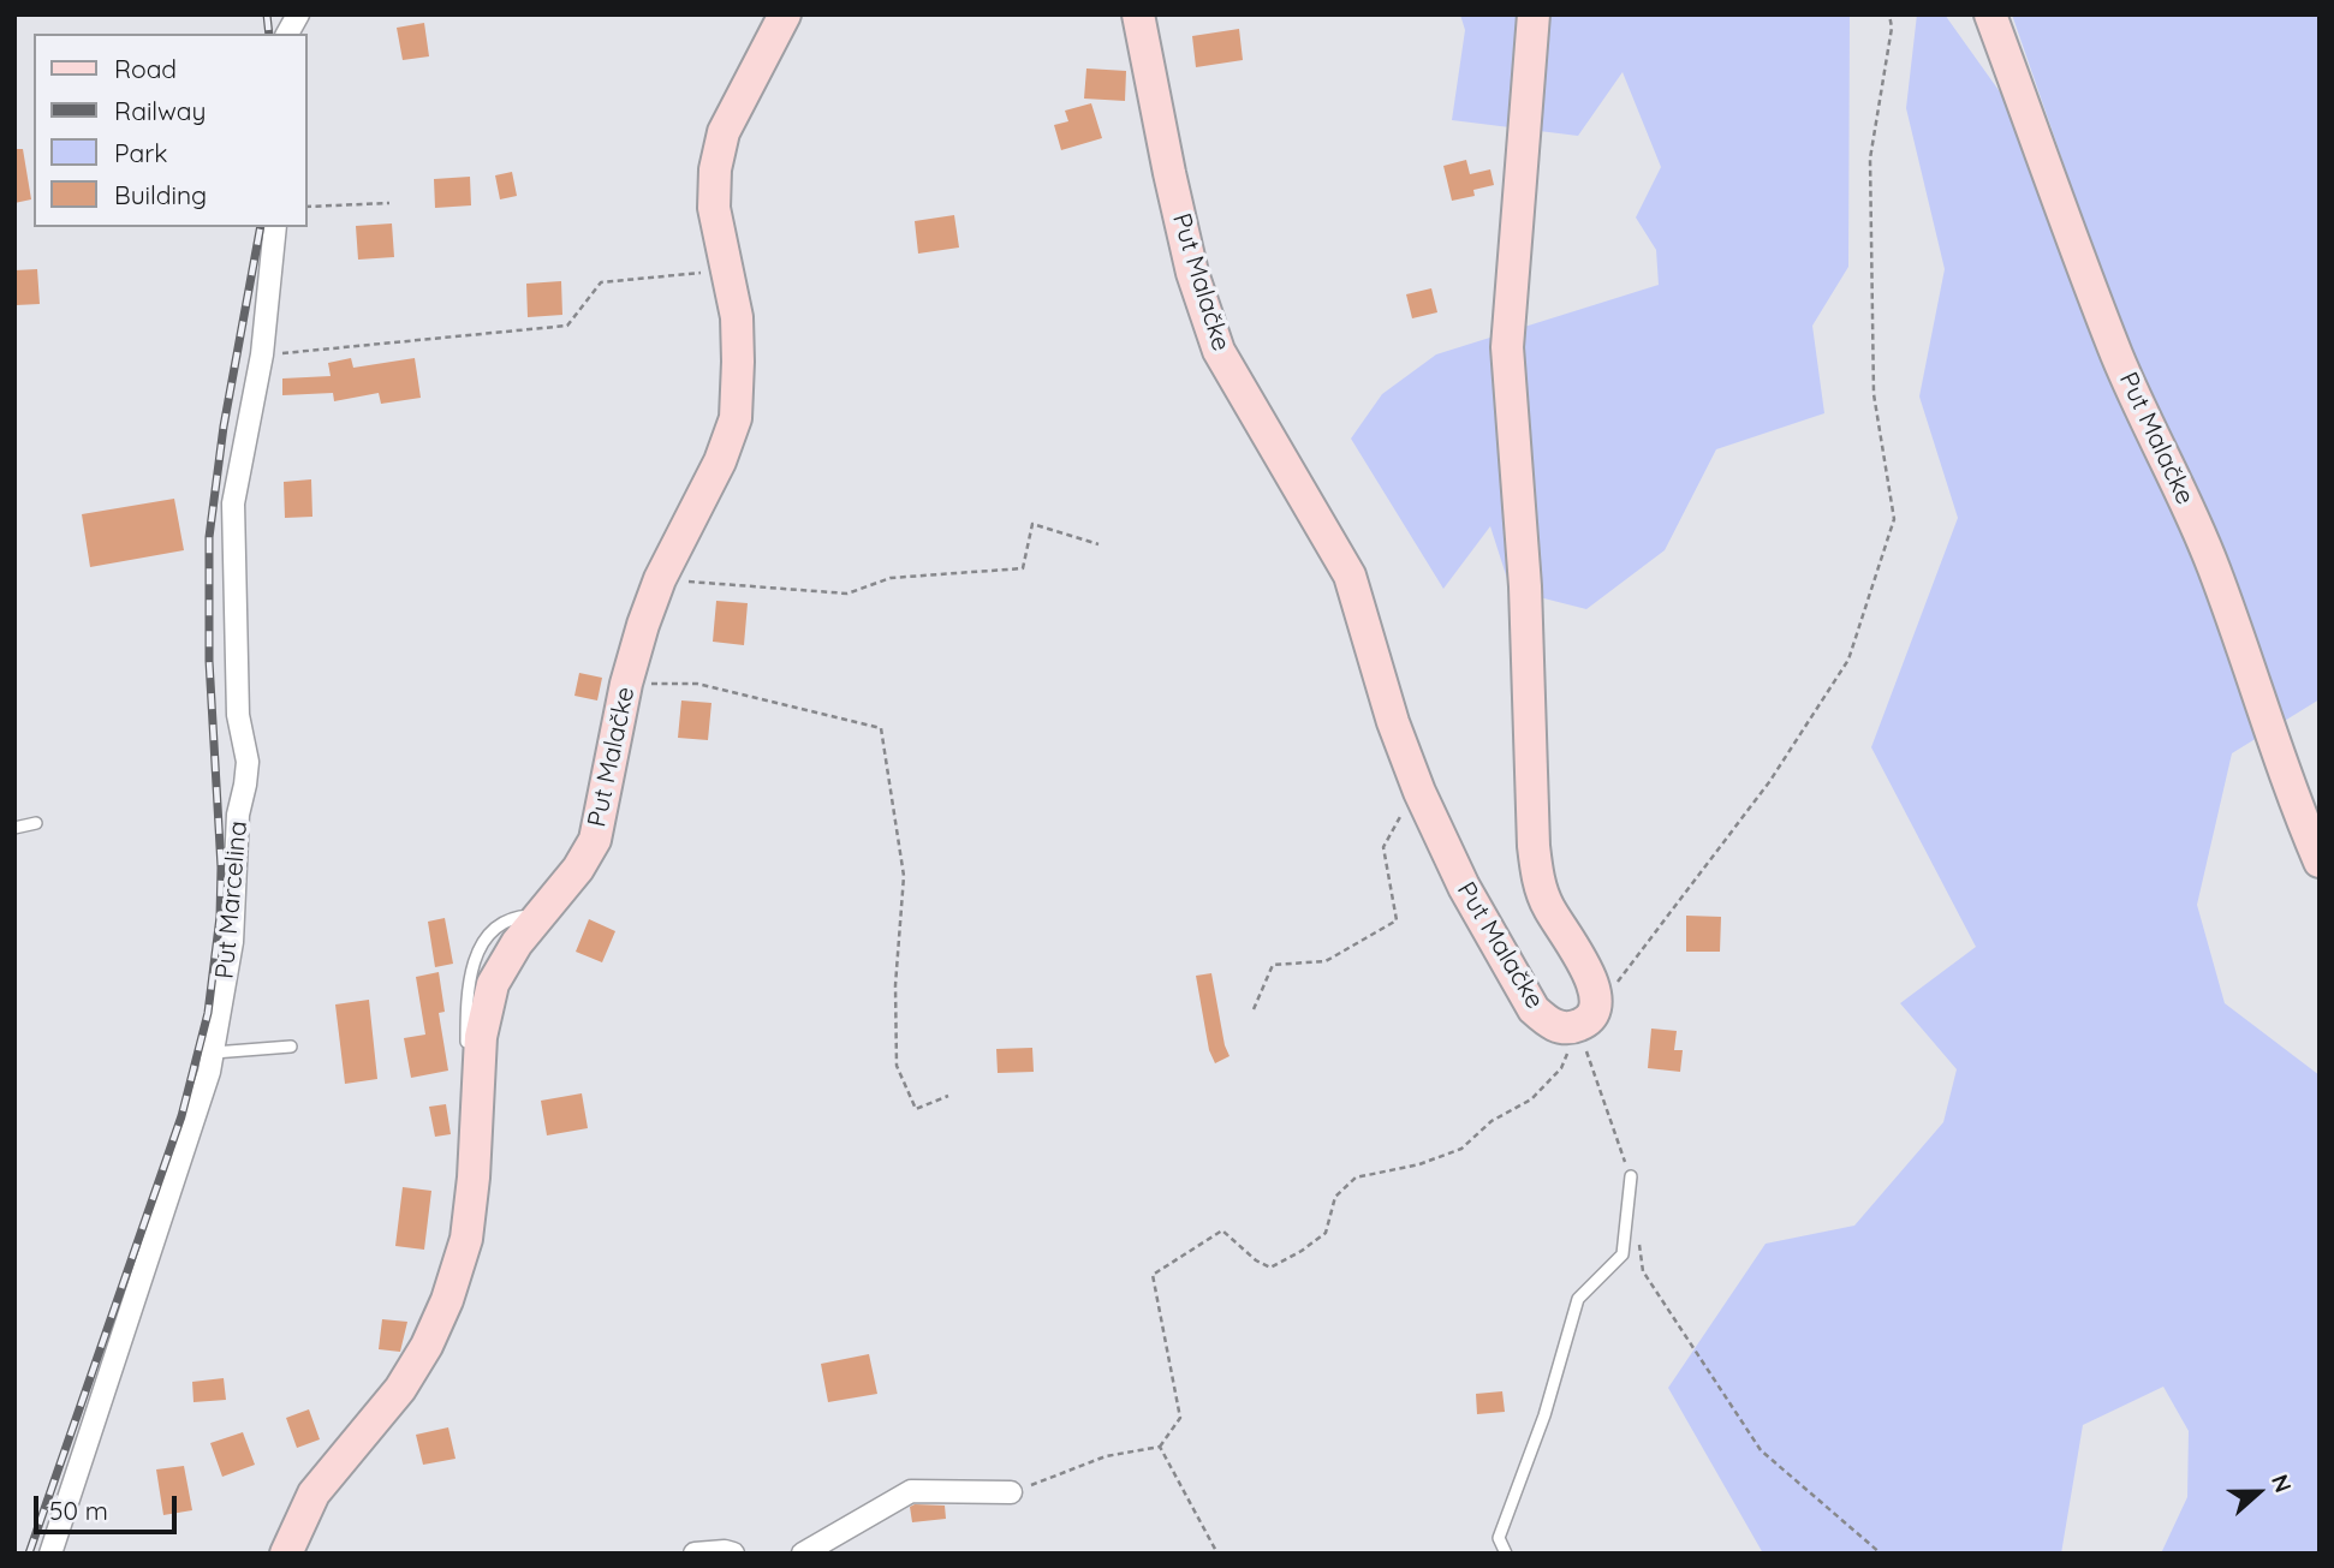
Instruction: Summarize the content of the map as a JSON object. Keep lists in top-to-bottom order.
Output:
{
  "streets": {
    "main road": ["Put Malačke"],
    "street": ["Put Marcelina"]
  },
  "legend": [
    "Road",
    "Railway",
    "Park",
    "Building"
  ],
  "scale_bar": "50 m",
  "north": "right"
}
